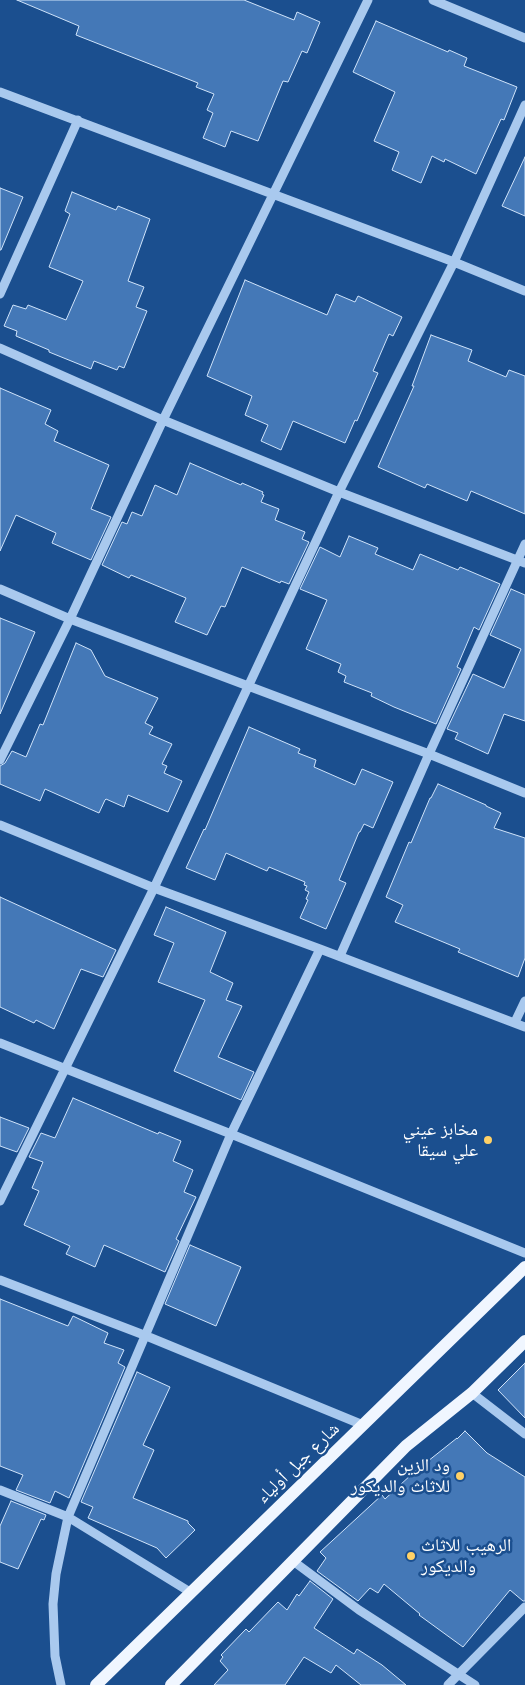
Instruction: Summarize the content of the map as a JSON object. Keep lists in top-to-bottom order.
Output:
{
  "streets": {
    "main road": ["شارع جبل أولياء"]
  },
  "places": ["مخابز عيني علي سيقا", "ود الزين للاثاث والديكور", "الرهيب للاثاث والديكور"]
}
